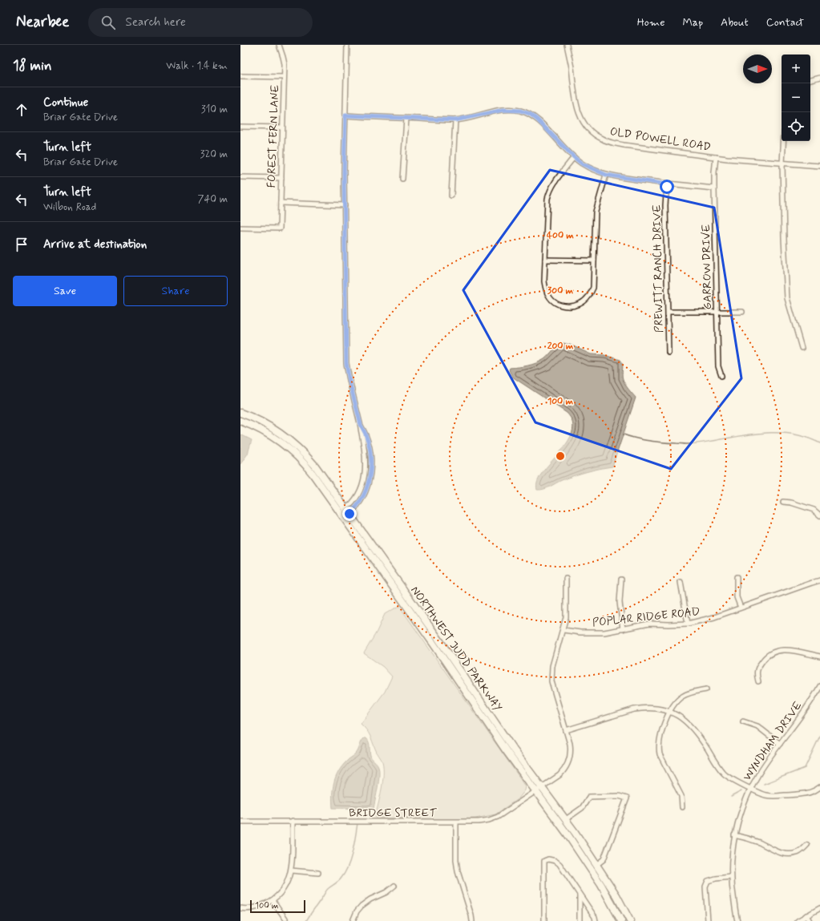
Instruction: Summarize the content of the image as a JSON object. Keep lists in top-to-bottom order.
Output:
{
  "streets": {
    "highway": ["NORTHWEST JUDD PARKWAY"],
    "street": [
      "FOREST FERN LANE",
      "OLD POWELL ROAD",
      "GARROW DRIVE",
      "PREWITT RANCH DRIVE",
      "POPLAR RIDGE ROAD",
      "WYNDHAM DRIVE",
      "BRIDGE STREET"
    ]
  },
  "crossings": [
    ["OLD POWELL ROAD", "GARROW DRIVE"],
    ["POPLAR RIDGE ROAD", "BRIDGE STREET"],
    ["NORTHWEST JUDD PARKWAY", "BRIDGE STREET"]
  ],
  "scale_bar": "100 m",
  "north": "right",
  "page": {
    "header": "Nearbee",
    "search": "Search here",
    "nav": [
      "Home",
      "Map",
      "About",
      "Contact"
    ],
    "heading": ["18 min", "Walk · 1.4 km"],
    "map_buttons": ["+", "−"],
    "list": [
      ["Continue", "Briar Gate Drive", "310 m"],
      ["Turn left", "Briar Gate Drive", "320 m"],
      ["Turn left", "Wilbon Road", "740 m"],
      "Arrive at destination"
    ],
    "buttons": ["Save", "Share"],
    "scale": "100 m"
  },
  "rings": [
    "400 m",
    "300 m",
    "200 m",
    "100 m"
  ]
}
